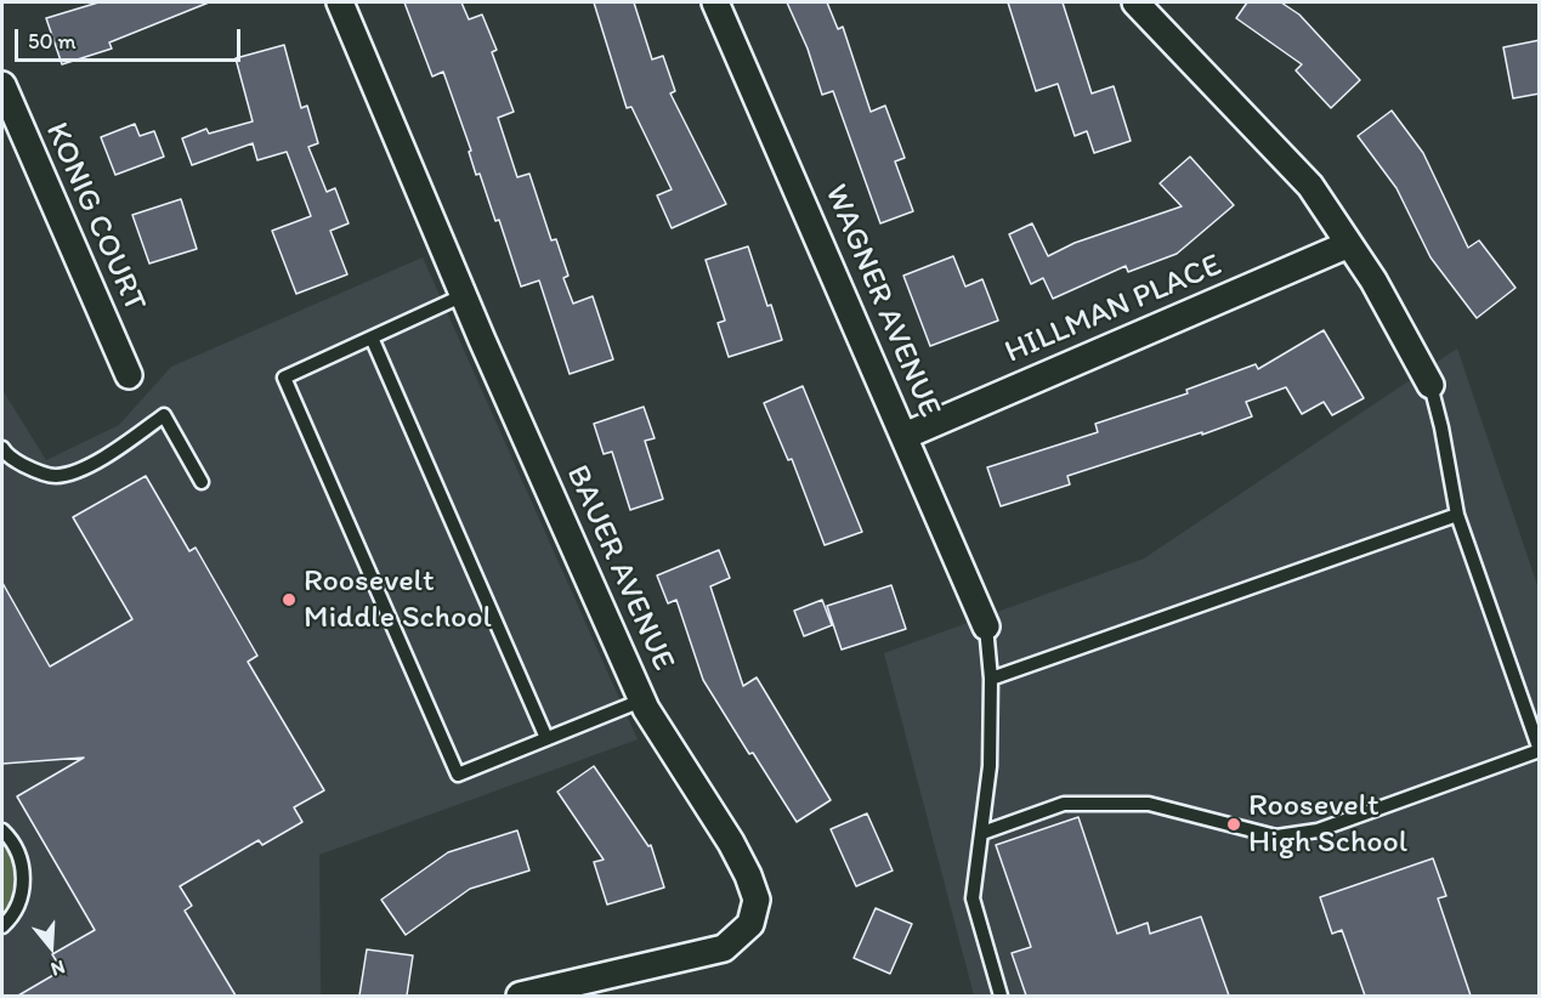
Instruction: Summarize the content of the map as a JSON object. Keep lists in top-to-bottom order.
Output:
{
  "streets": {
    "street": [
      "KONIG COURT",
      "WAGNER AVENUE",
      "HILLMAN PLACE",
      "BAUER AVENUE"
    ]
  },
  "crossings": [
    ["WAGNER AVENUE", "HILLMAN PLACE"]
  ],
  "places": ["Roosevelt Middle School", "Roosevelt High School"],
  "scale_bar": "50 m",
  "north": "bottom"
}
